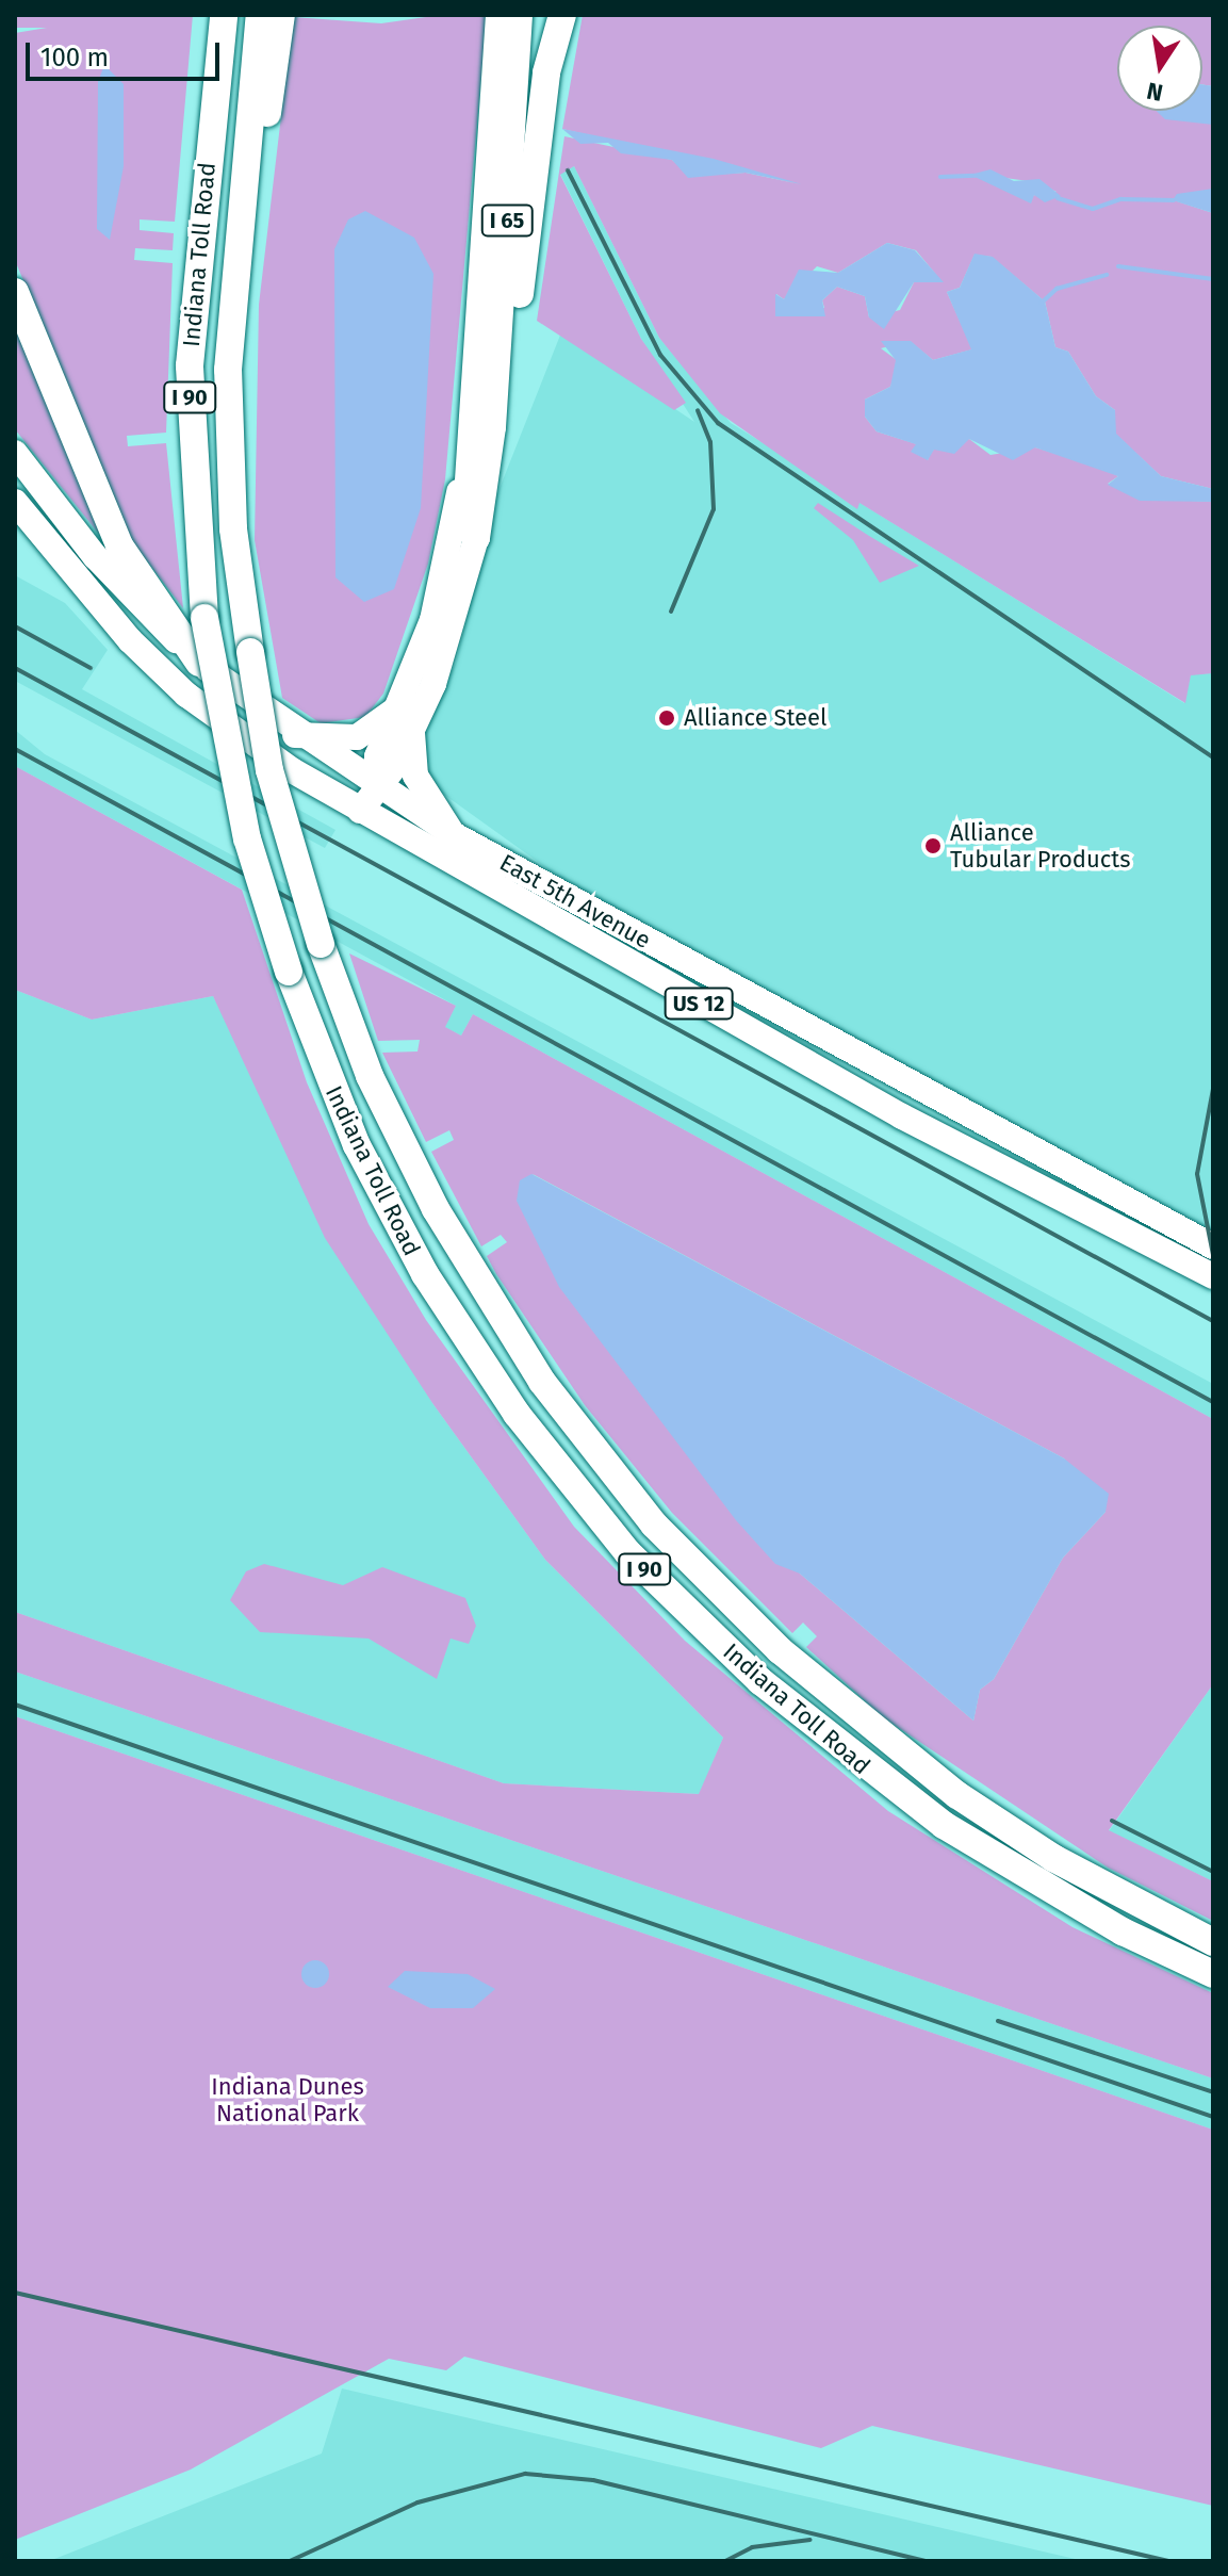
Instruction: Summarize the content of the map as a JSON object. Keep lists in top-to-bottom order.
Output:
{
  "streets": {
    "highway": ["I 65", "Indiana Toll Road", "I 90"],
    "main road": ["East 5th Avenue", "US 12"]
  },
  "crossings": [
    ["I 65", "East 5th Avenue"]
  ],
  "parks": ["Indiana Dunes National Park"],
  "places": ["Alliance Steel", "Alliance Tubular Products"],
  "scale_bar": "100 m",
  "north": "bottom"
}
